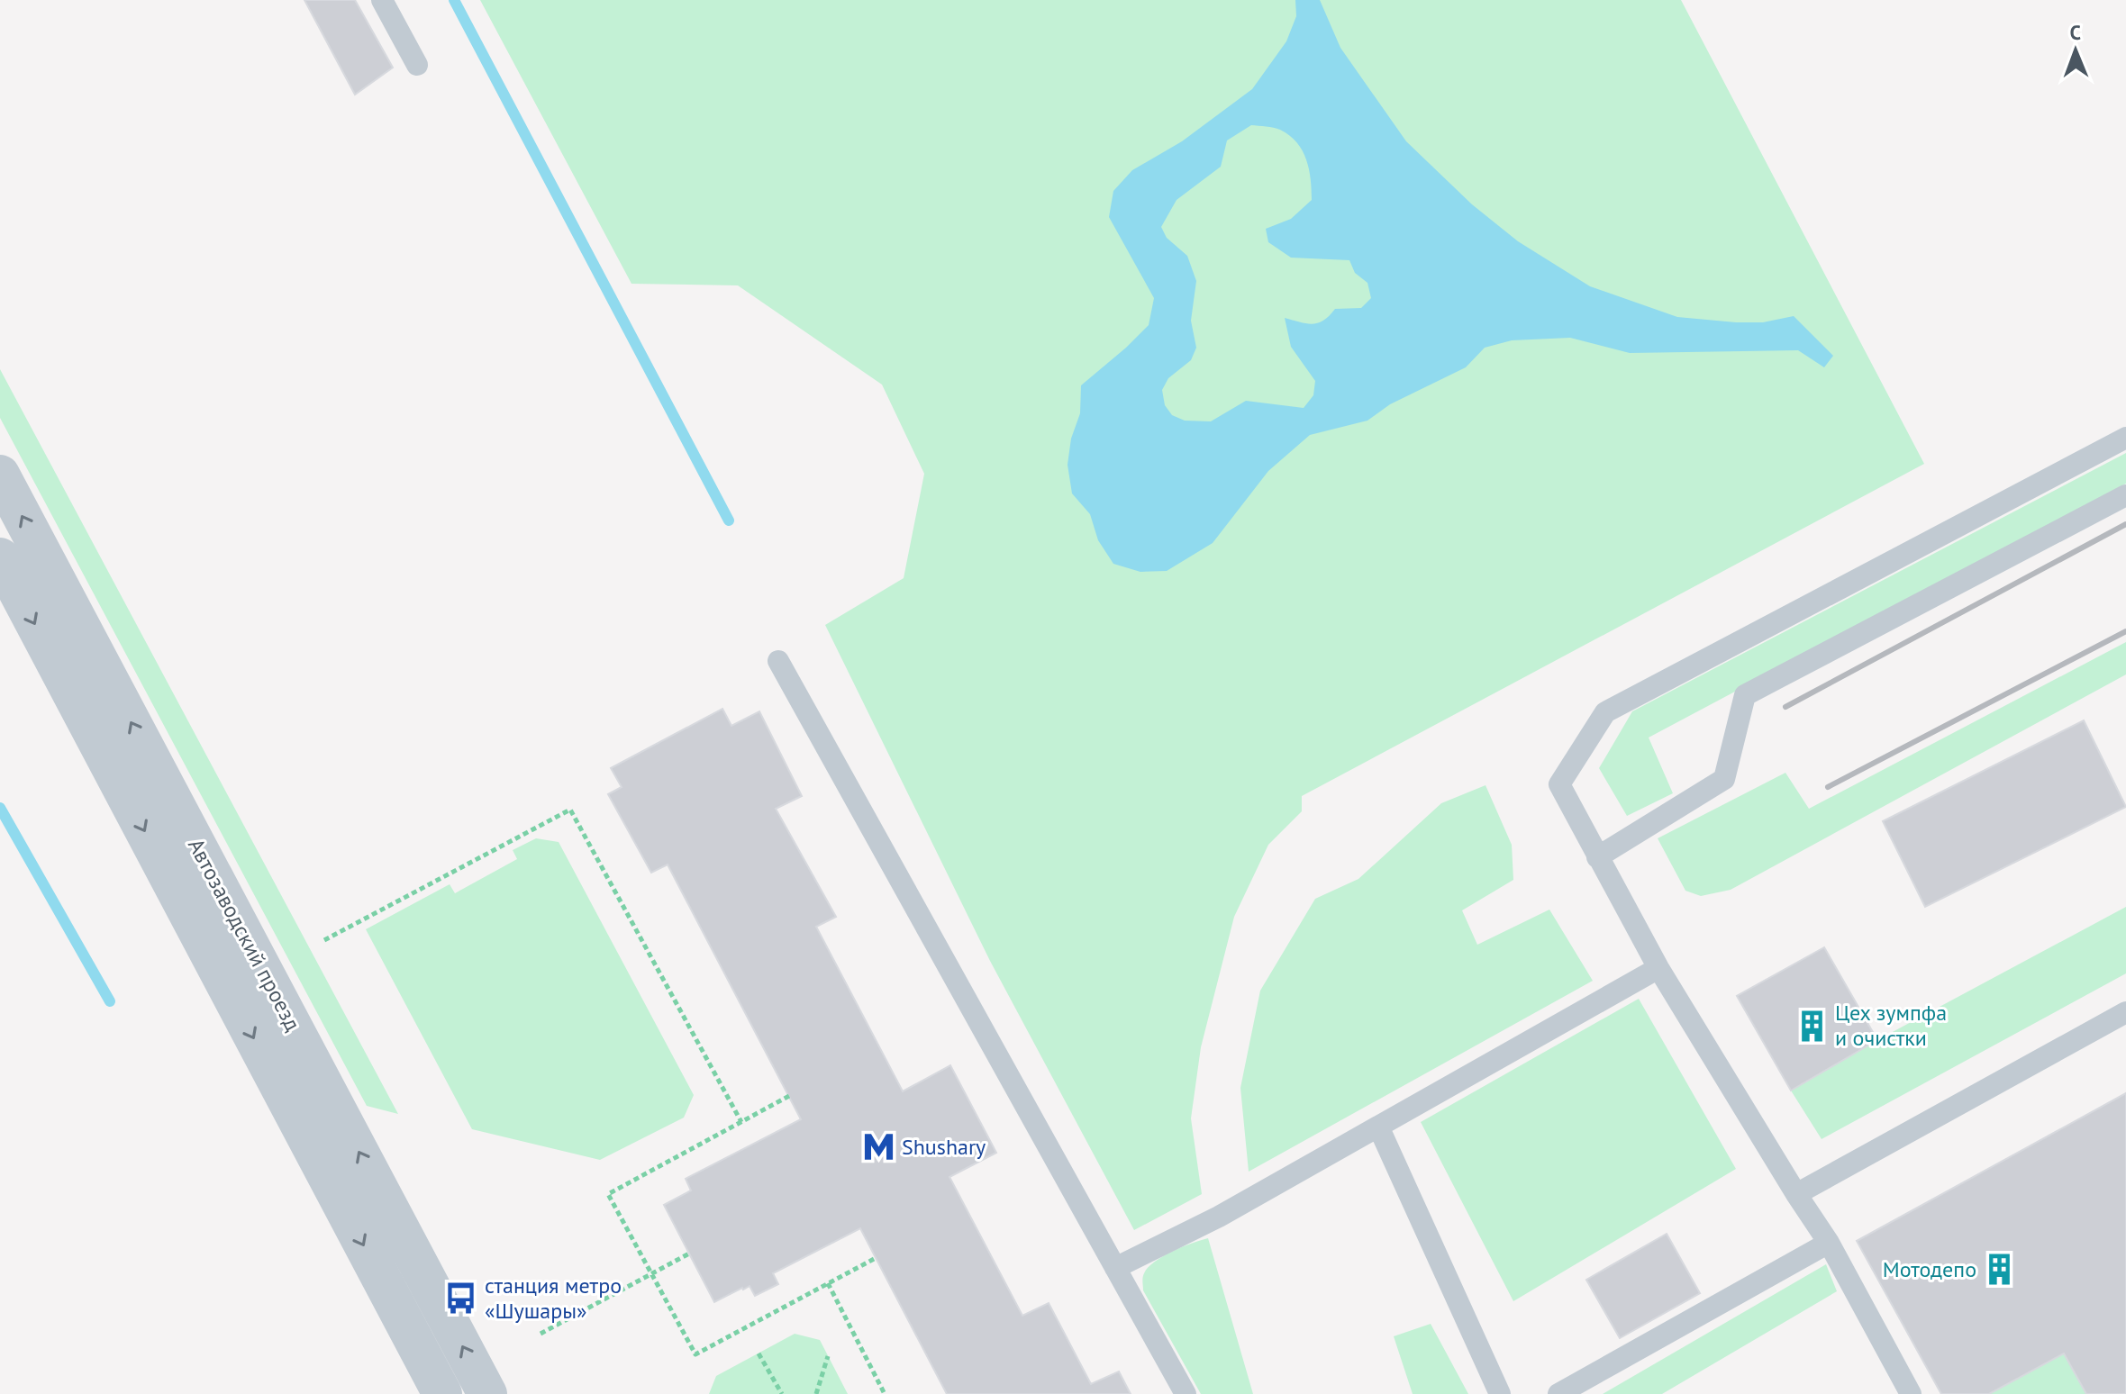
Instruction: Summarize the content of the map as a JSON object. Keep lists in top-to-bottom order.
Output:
{
  "streets": {
    "street": ["Автозаводский проезд"]
  },
  "places": {
    "building": ["Цех зумпфа и очистки", "Мотодепо"],
    "metro station": ["Shushary"],
    "bus stop": ["станция метро «Шушары»"]
  },
  "north": "top"
}
